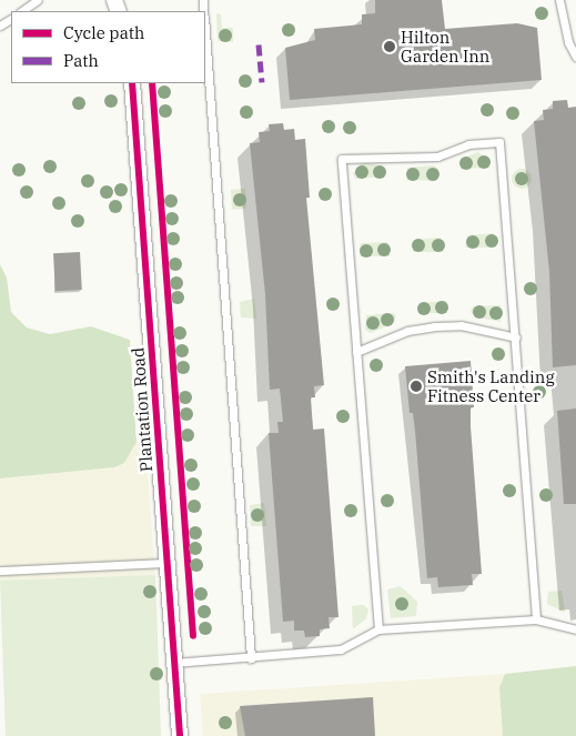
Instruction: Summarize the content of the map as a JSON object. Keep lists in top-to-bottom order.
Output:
{
  "streets": {
    "street": ["Plantation Road"]
  },
  "places": ["Hilton Garden Inn", "Smith's Landing Fitness Center"],
  "legend": ["Cycle path", "Path"]
}
